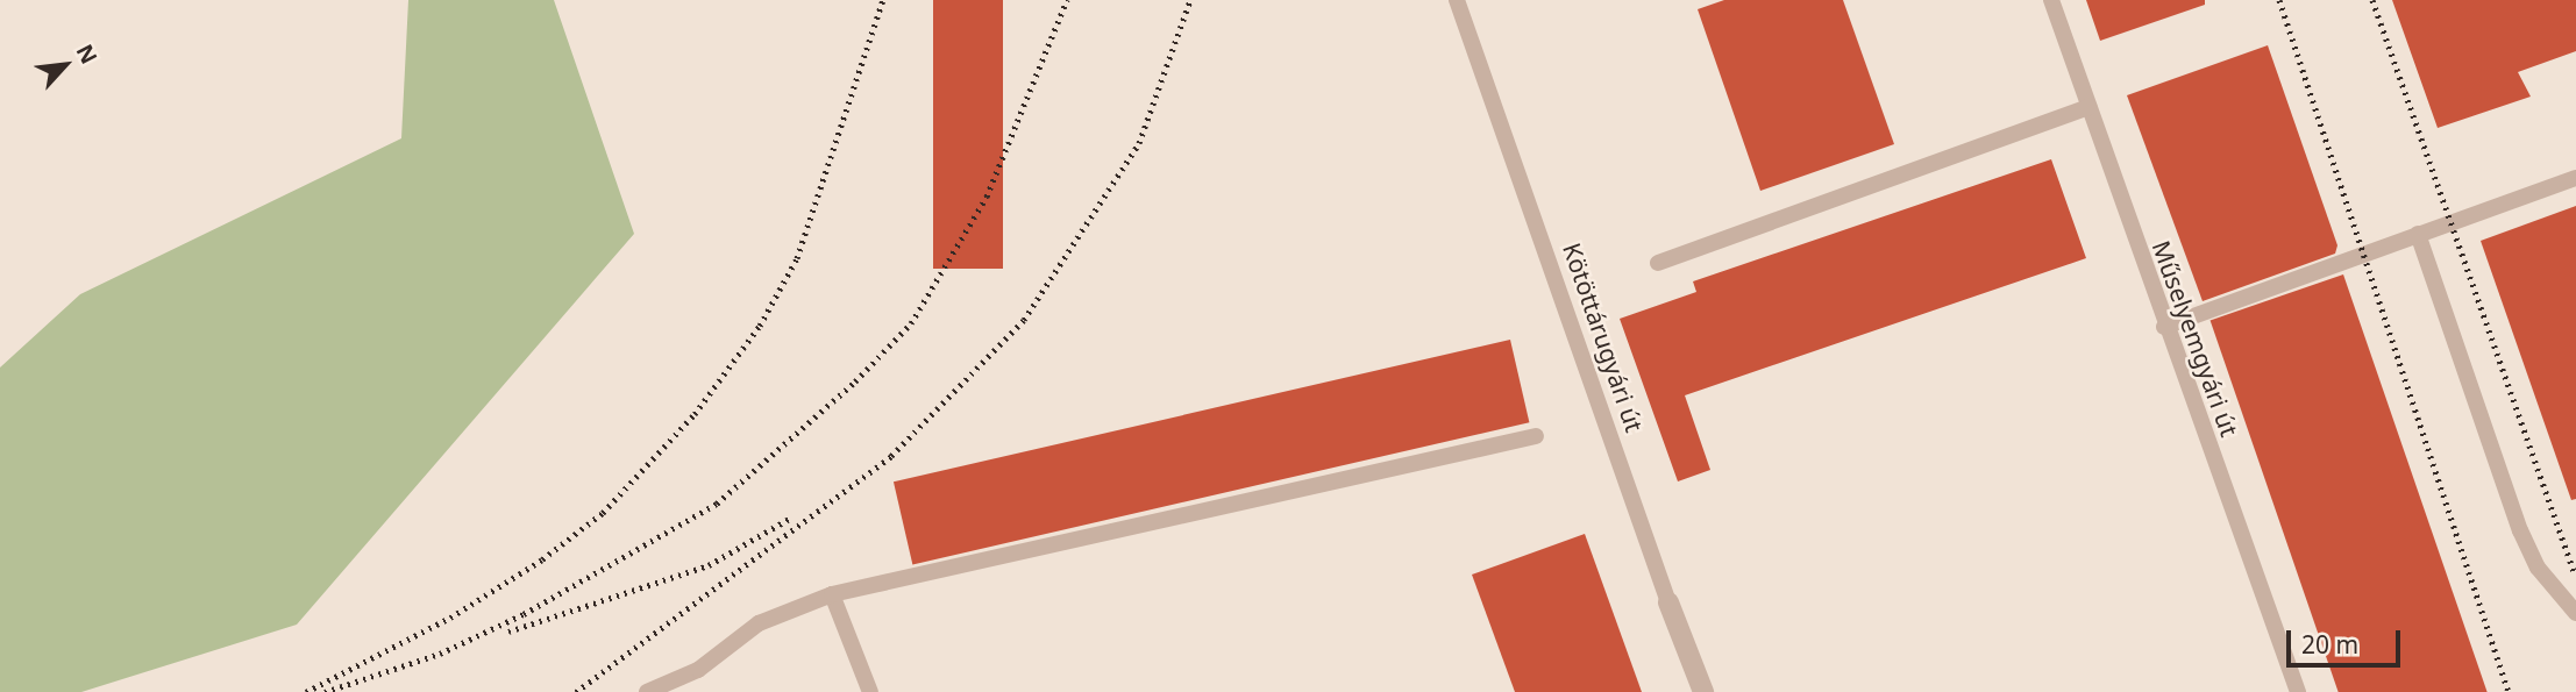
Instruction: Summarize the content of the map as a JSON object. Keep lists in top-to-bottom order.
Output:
{
  "streets": {
    "street": ["Kötöttárugyári út"],
    "lane": ["Műselyemgyári út"]
  },
  "scale_bar": "20 m",
  "north": "top right"
}
